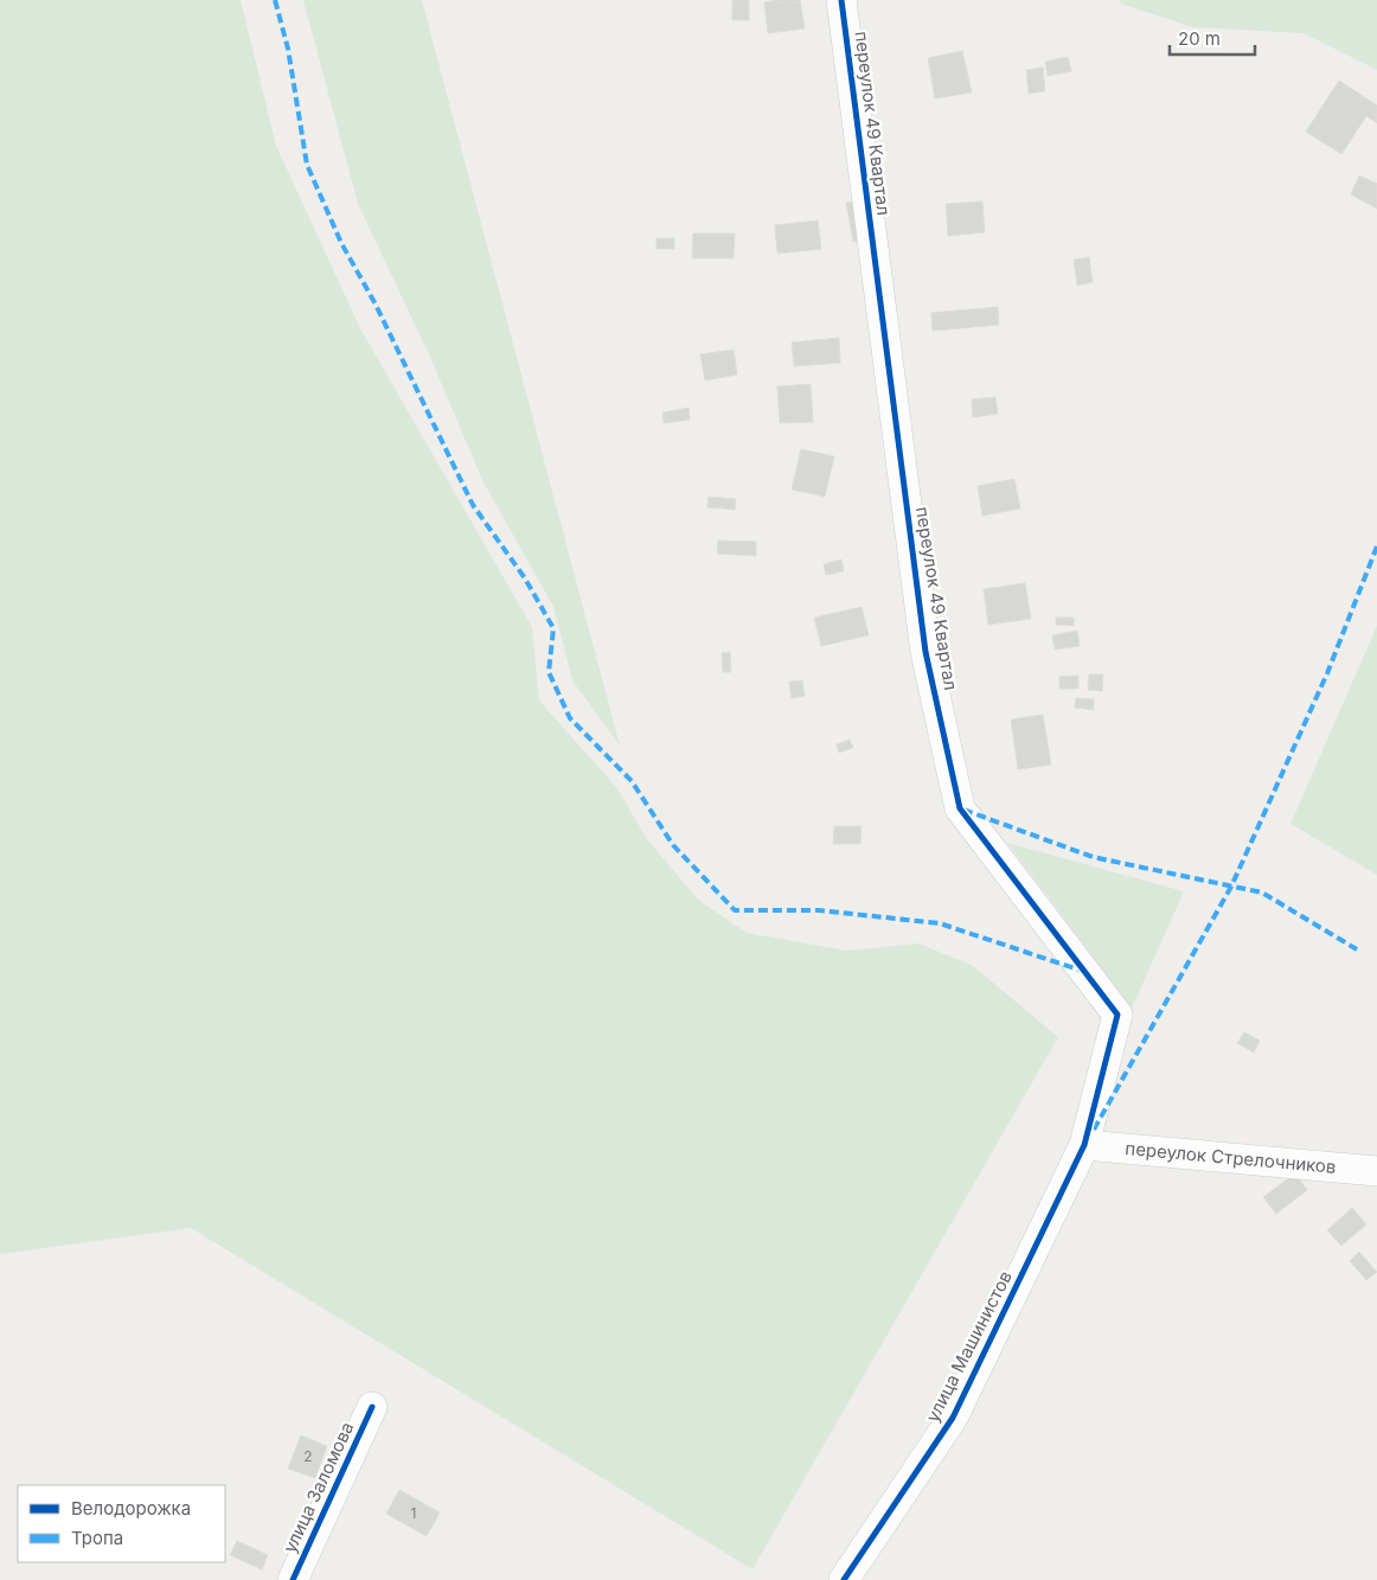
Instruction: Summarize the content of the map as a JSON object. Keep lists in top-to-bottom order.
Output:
{
  "streets": {
    "street": [
      "переулок 49 Квартал",
      "переулок Стрелочников",
      "улица Машинистов",
      "улица Заломова"
    ]
  },
  "crossings": [
    ["переулок 49 Квартал", "переулок Стрелочников"],
    ["переулок 49 Квартал", "улица Машинистов"],
    ["переулок Стрелочников", "улица Машинистов"]
  ],
  "house_numbers": ["2", "1"],
  "legend": ["Велодорожка", "Тропа"],
  "scale_bar": "20 m"
}
